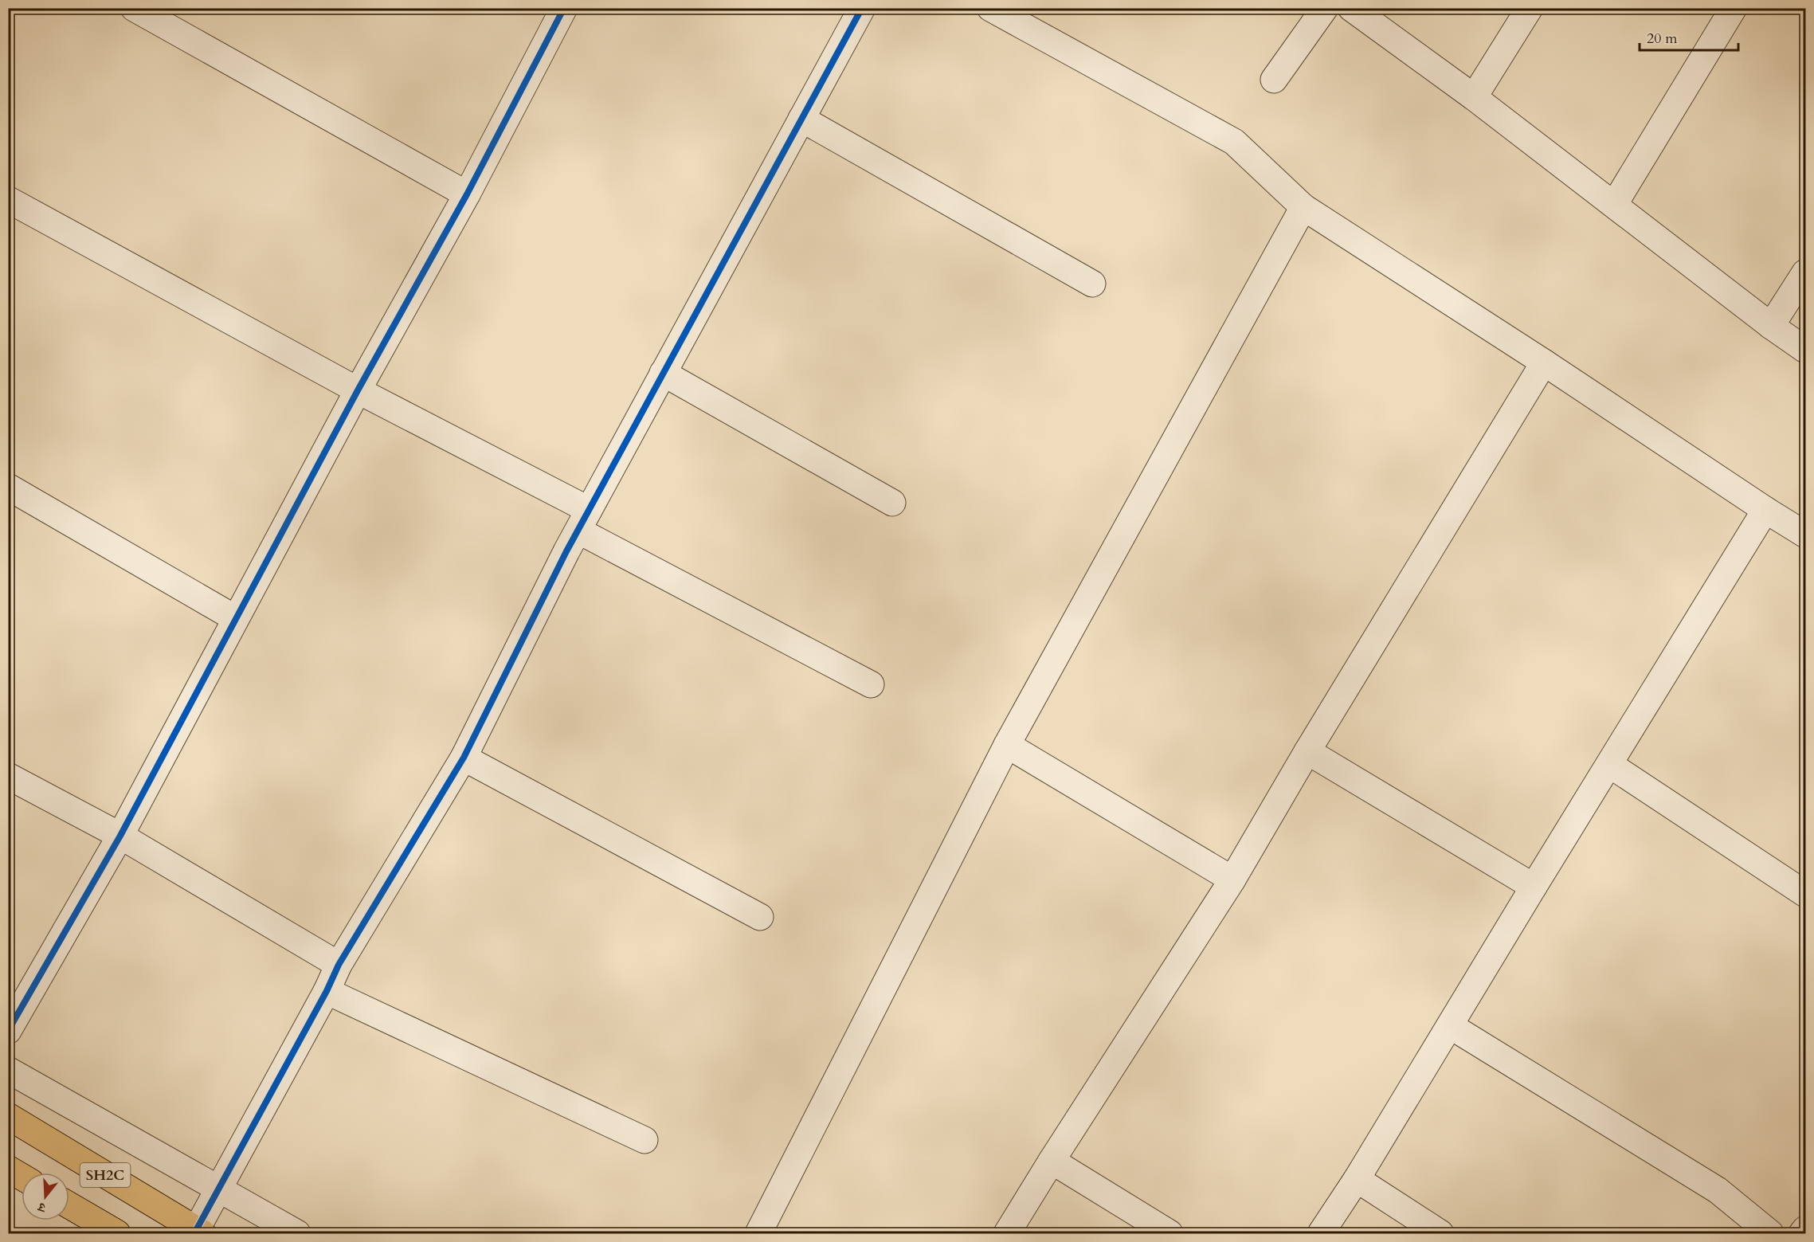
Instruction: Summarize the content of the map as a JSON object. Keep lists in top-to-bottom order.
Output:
{
  "streets": {
    "main road": ["SH2C"]
  },
  "scale_bar": "20 m",
  "north": "bottom"
}
